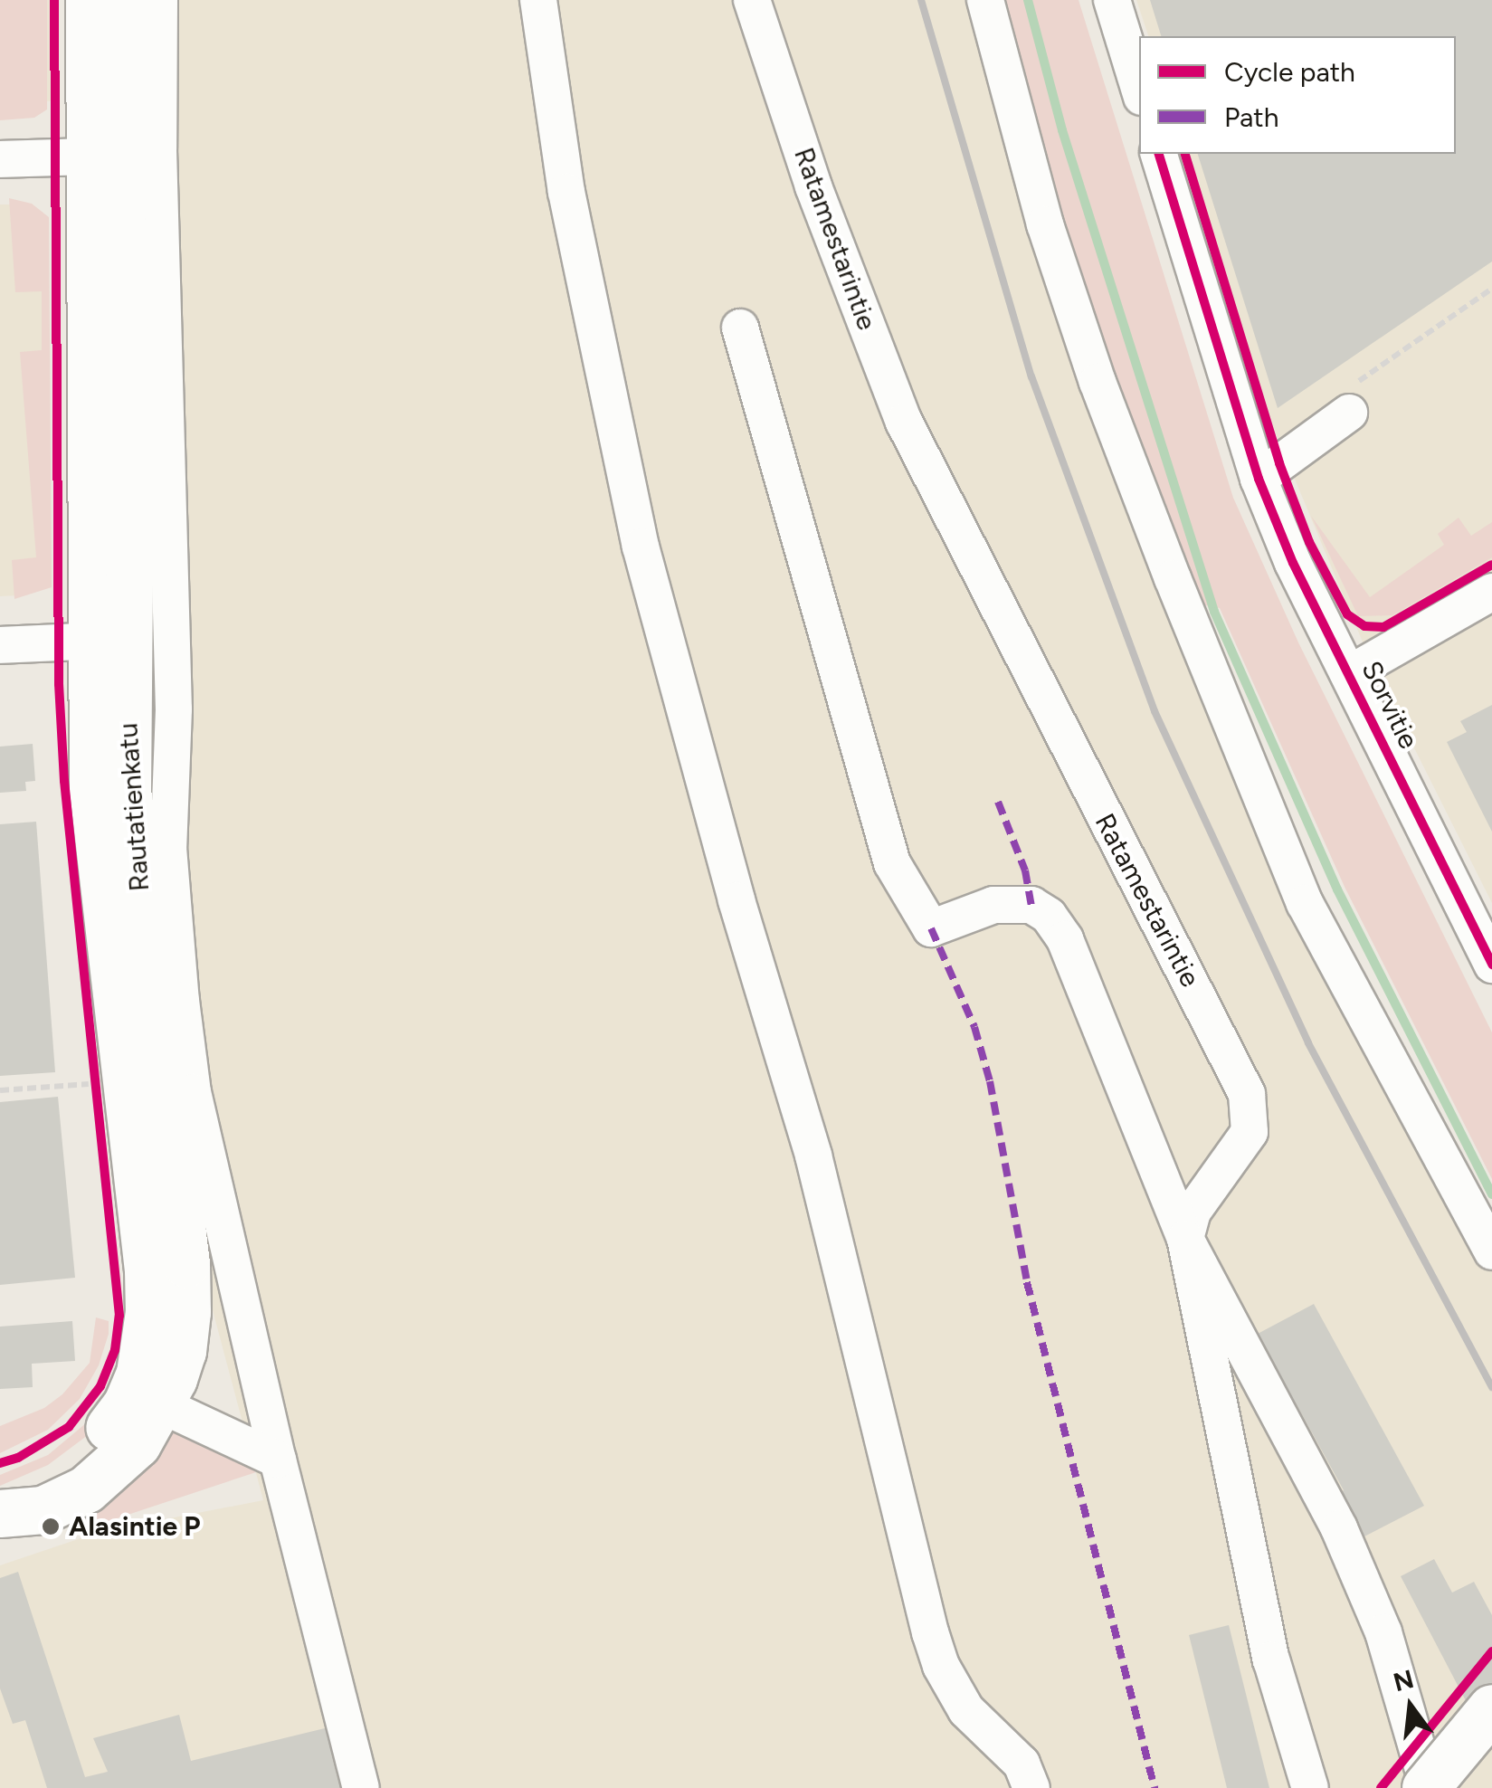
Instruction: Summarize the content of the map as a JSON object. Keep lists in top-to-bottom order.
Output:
{
  "streets": {
    "main road": ["Rautatienkatu"],
    "street": ["Ratamestarintie", "Sorvitie"]
  },
  "places": ["Alasintie P"],
  "legend": ["Cycle path", "Path"],
  "north": "top"
}
